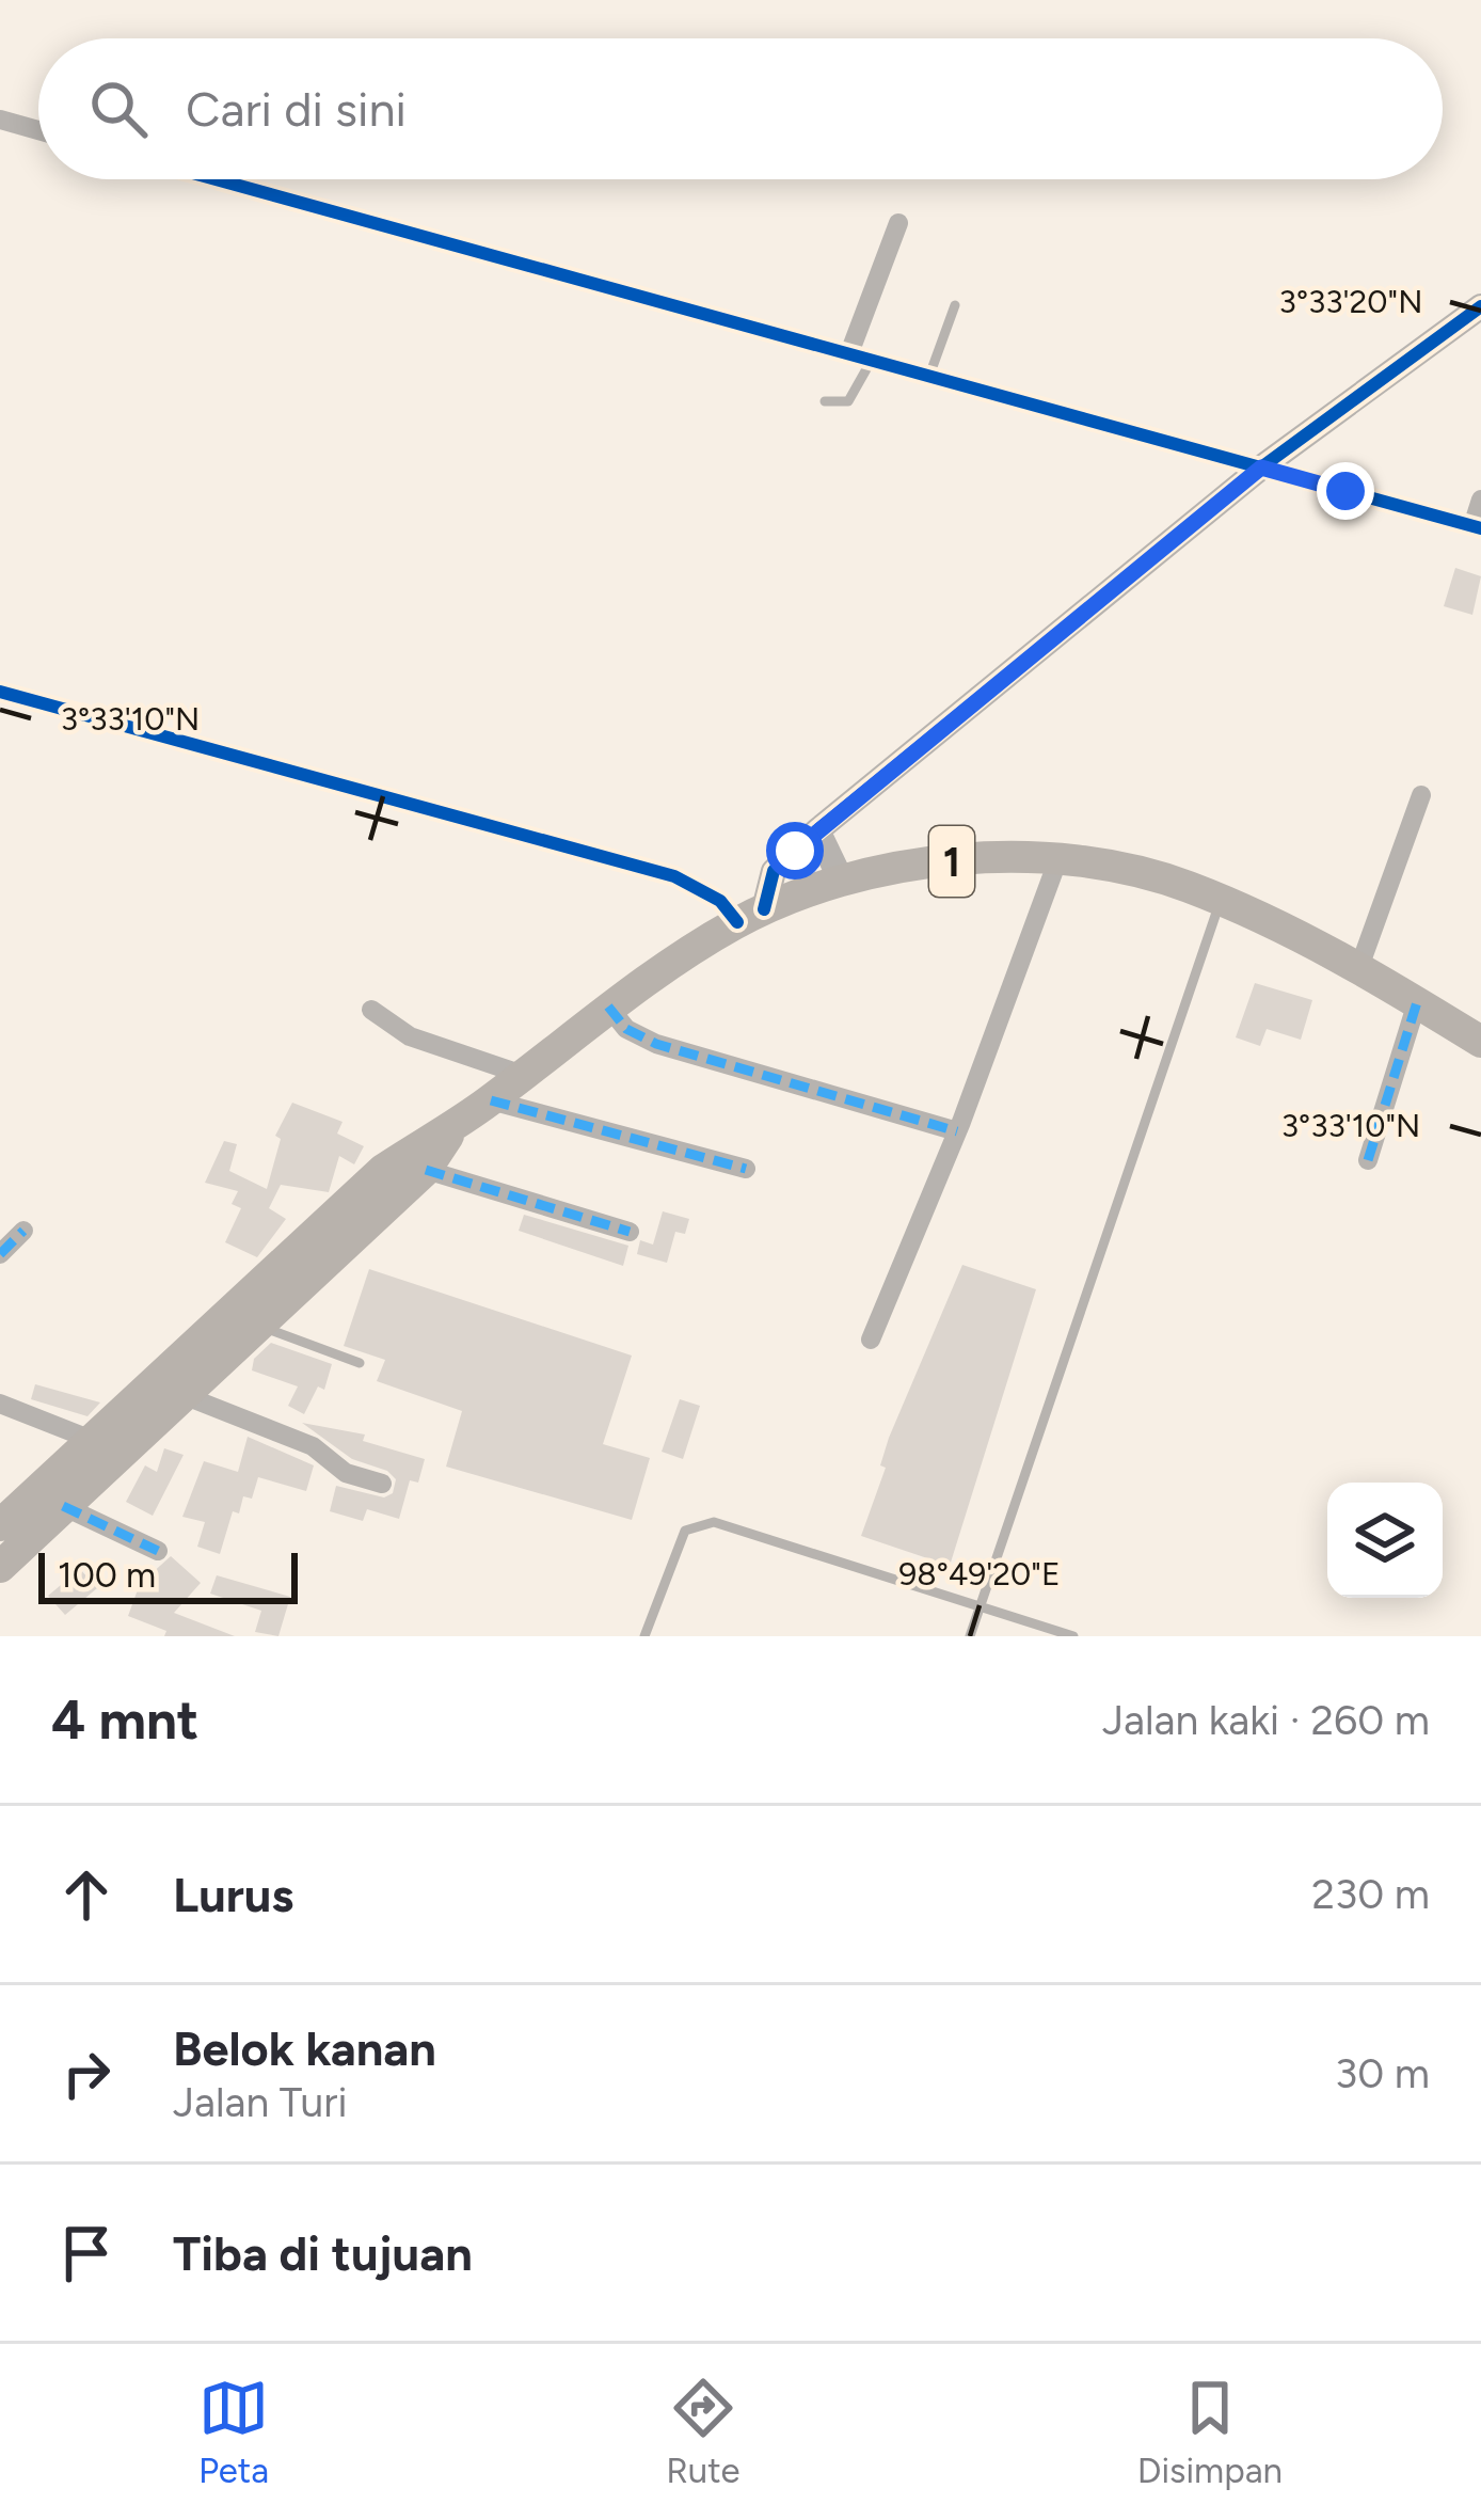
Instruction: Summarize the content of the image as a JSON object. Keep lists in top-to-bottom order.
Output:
{
  "streets": {
    "highway": ["1"]
  },
  "scale_bar": "100 m",
  "page": {
    "search": "Cari di sini",
    "scale": "100 m",
    "heading": ["4 mnt", "Jalan kaki · 260 m"],
    "list": [
      ["Lurus", "230 m"],
      ["Belok kanan", "Jalan Turi", "30 m"],
      "Tiba di tujuan"
    ],
    "nav": ["Peta", "Rute", "Disimpan"]
  },
  "coordinates": ["3°33'20\"N", "3°33'10\"N", "98°49'20\"E"]
}
